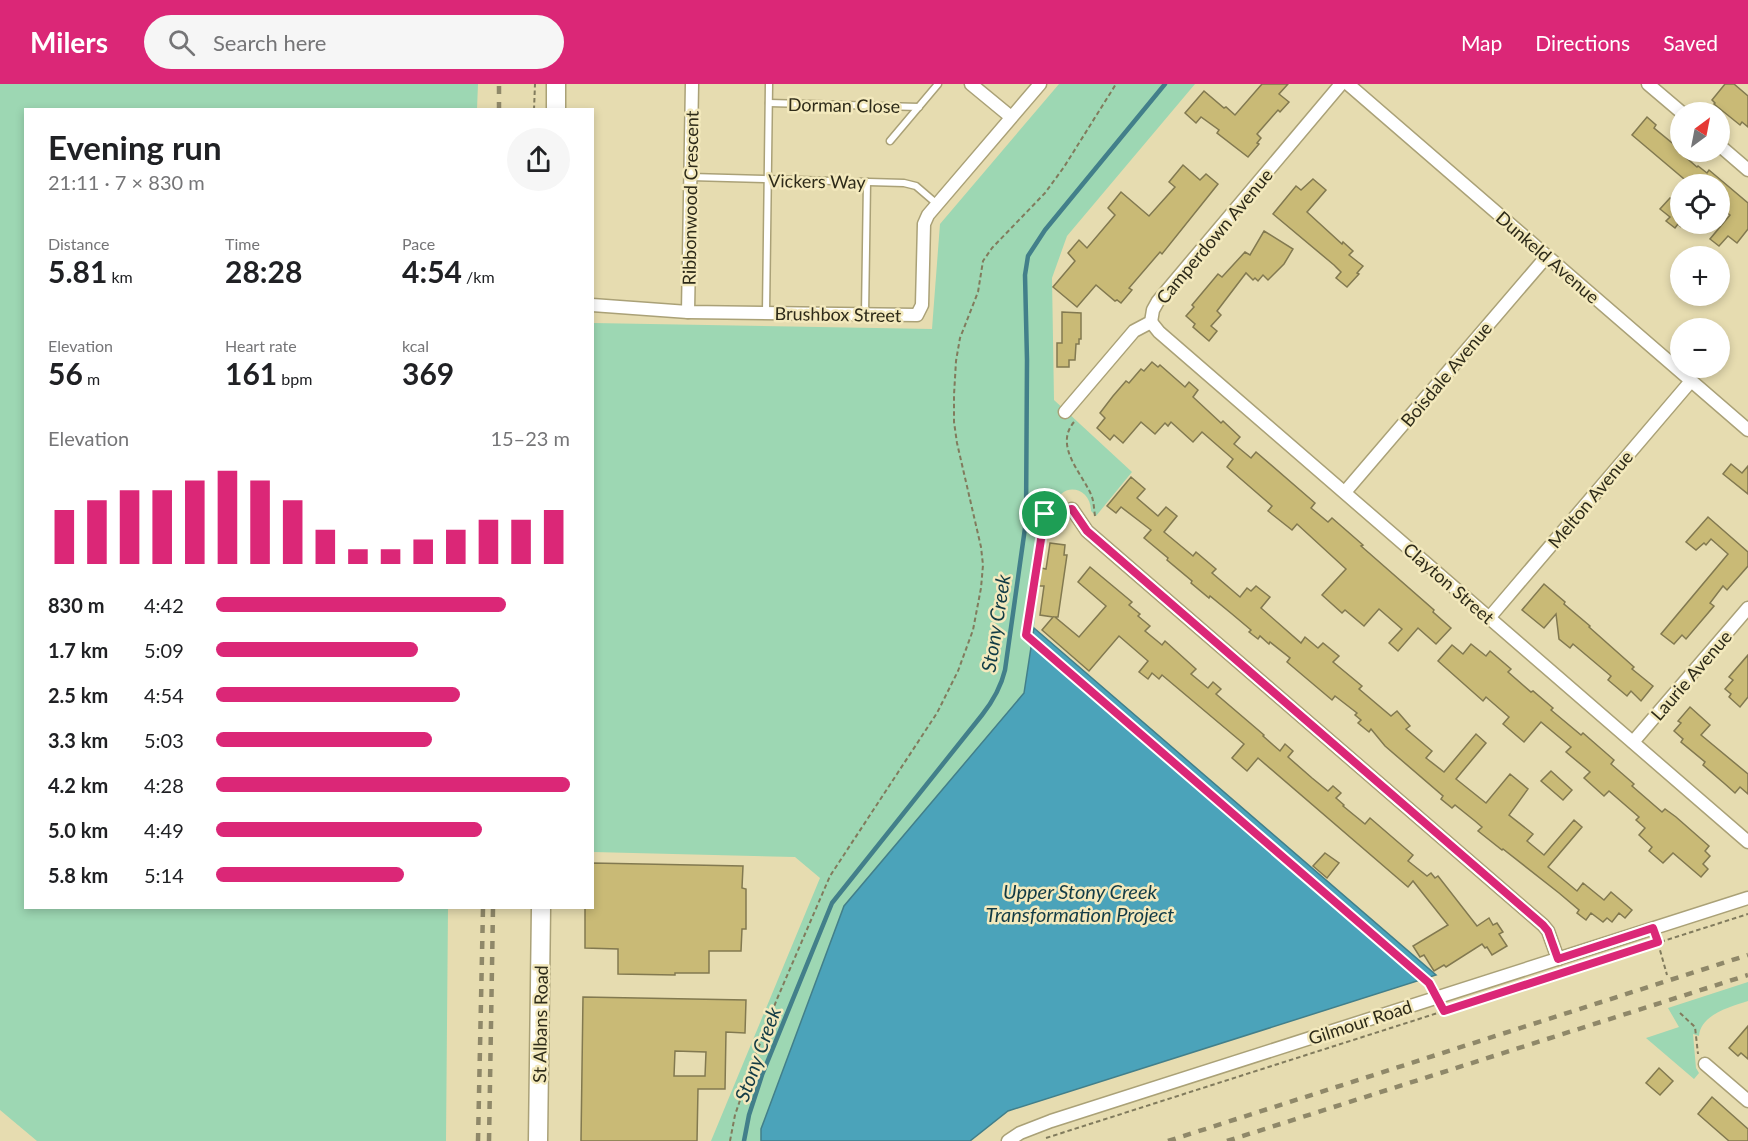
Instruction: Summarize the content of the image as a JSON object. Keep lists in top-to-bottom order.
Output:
{
  "streets": {
    "main road": ["St Albans Road"],
    "street": [
      "Ribbonwood Crescent",
      "Camperdown Avenue",
      "Dunkeld Avenue",
      "Brushbox Street",
      "Boisdale Avenue",
      "Melton Avenue",
      "Clayton Street",
      "Laurie Avenue",
      "Gilmour Road"
    ],
    "lane": ["Dorman Close", "Vickers Way"]
  },
  "crossings": [
    ["Vickers Way", "Ribbonwood Crescent"],
    ["Vickers Way", "Brushbox Street"],
    ["Ribbonwood Crescent", "Brushbox Street"],
    ["Camperdown Avenue", "Clayton Street"],
    ["Dunkeld Avenue", "Boisdale Avenue"],
    ["Dunkeld Avenue", "Melton Avenue"],
    ["Boisdale Avenue", "Clayton Street"],
    ["Melton Avenue", "Clayton Street"],
    ["Clayton Street", "Laurie Avenue"]
  ],
  "water": ["Stony Creek", "Upper Stony Creek Transformation Project"],
  "north": "top right",
  "page": {
    "header": "Milers",
    "search": "Search here",
    "nav": ["Map", "Directions", "Saved"],
    "map_buttons": ["+", "−"],
    "heading": ["Evening run", "21:11 · 7 × 830 m"],
    "stats": [
      ["Distance", "5.81 km"],
      ["Time", "28:28"],
      ["Pace", "4:54 /km"],
      ["Elevation", "56 m"],
      ["Heart rate", "161 bpm"],
      ["kcal", "369"]
    ],
    "chart": ["Elevation", "15–23 m"],
    "list": [
      {
        "name": "830 m",
        "note": "4:42"
      },
      {
        "name": "1.7 km",
        "note": "5:09"
      },
      {
        "name": "2.5 km",
        "note": "4:54"
      },
      {
        "name": "3.3 km",
        "note": "5:03"
      },
      {
        "name": "4.2 km",
        "note": "4:28"
      },
      {
        "name": "5.0 km",
        "note": "4:49"
      },
      {
        "name": "5.8 km",
        "note": "5:14"
      }
    ]
  }
}
